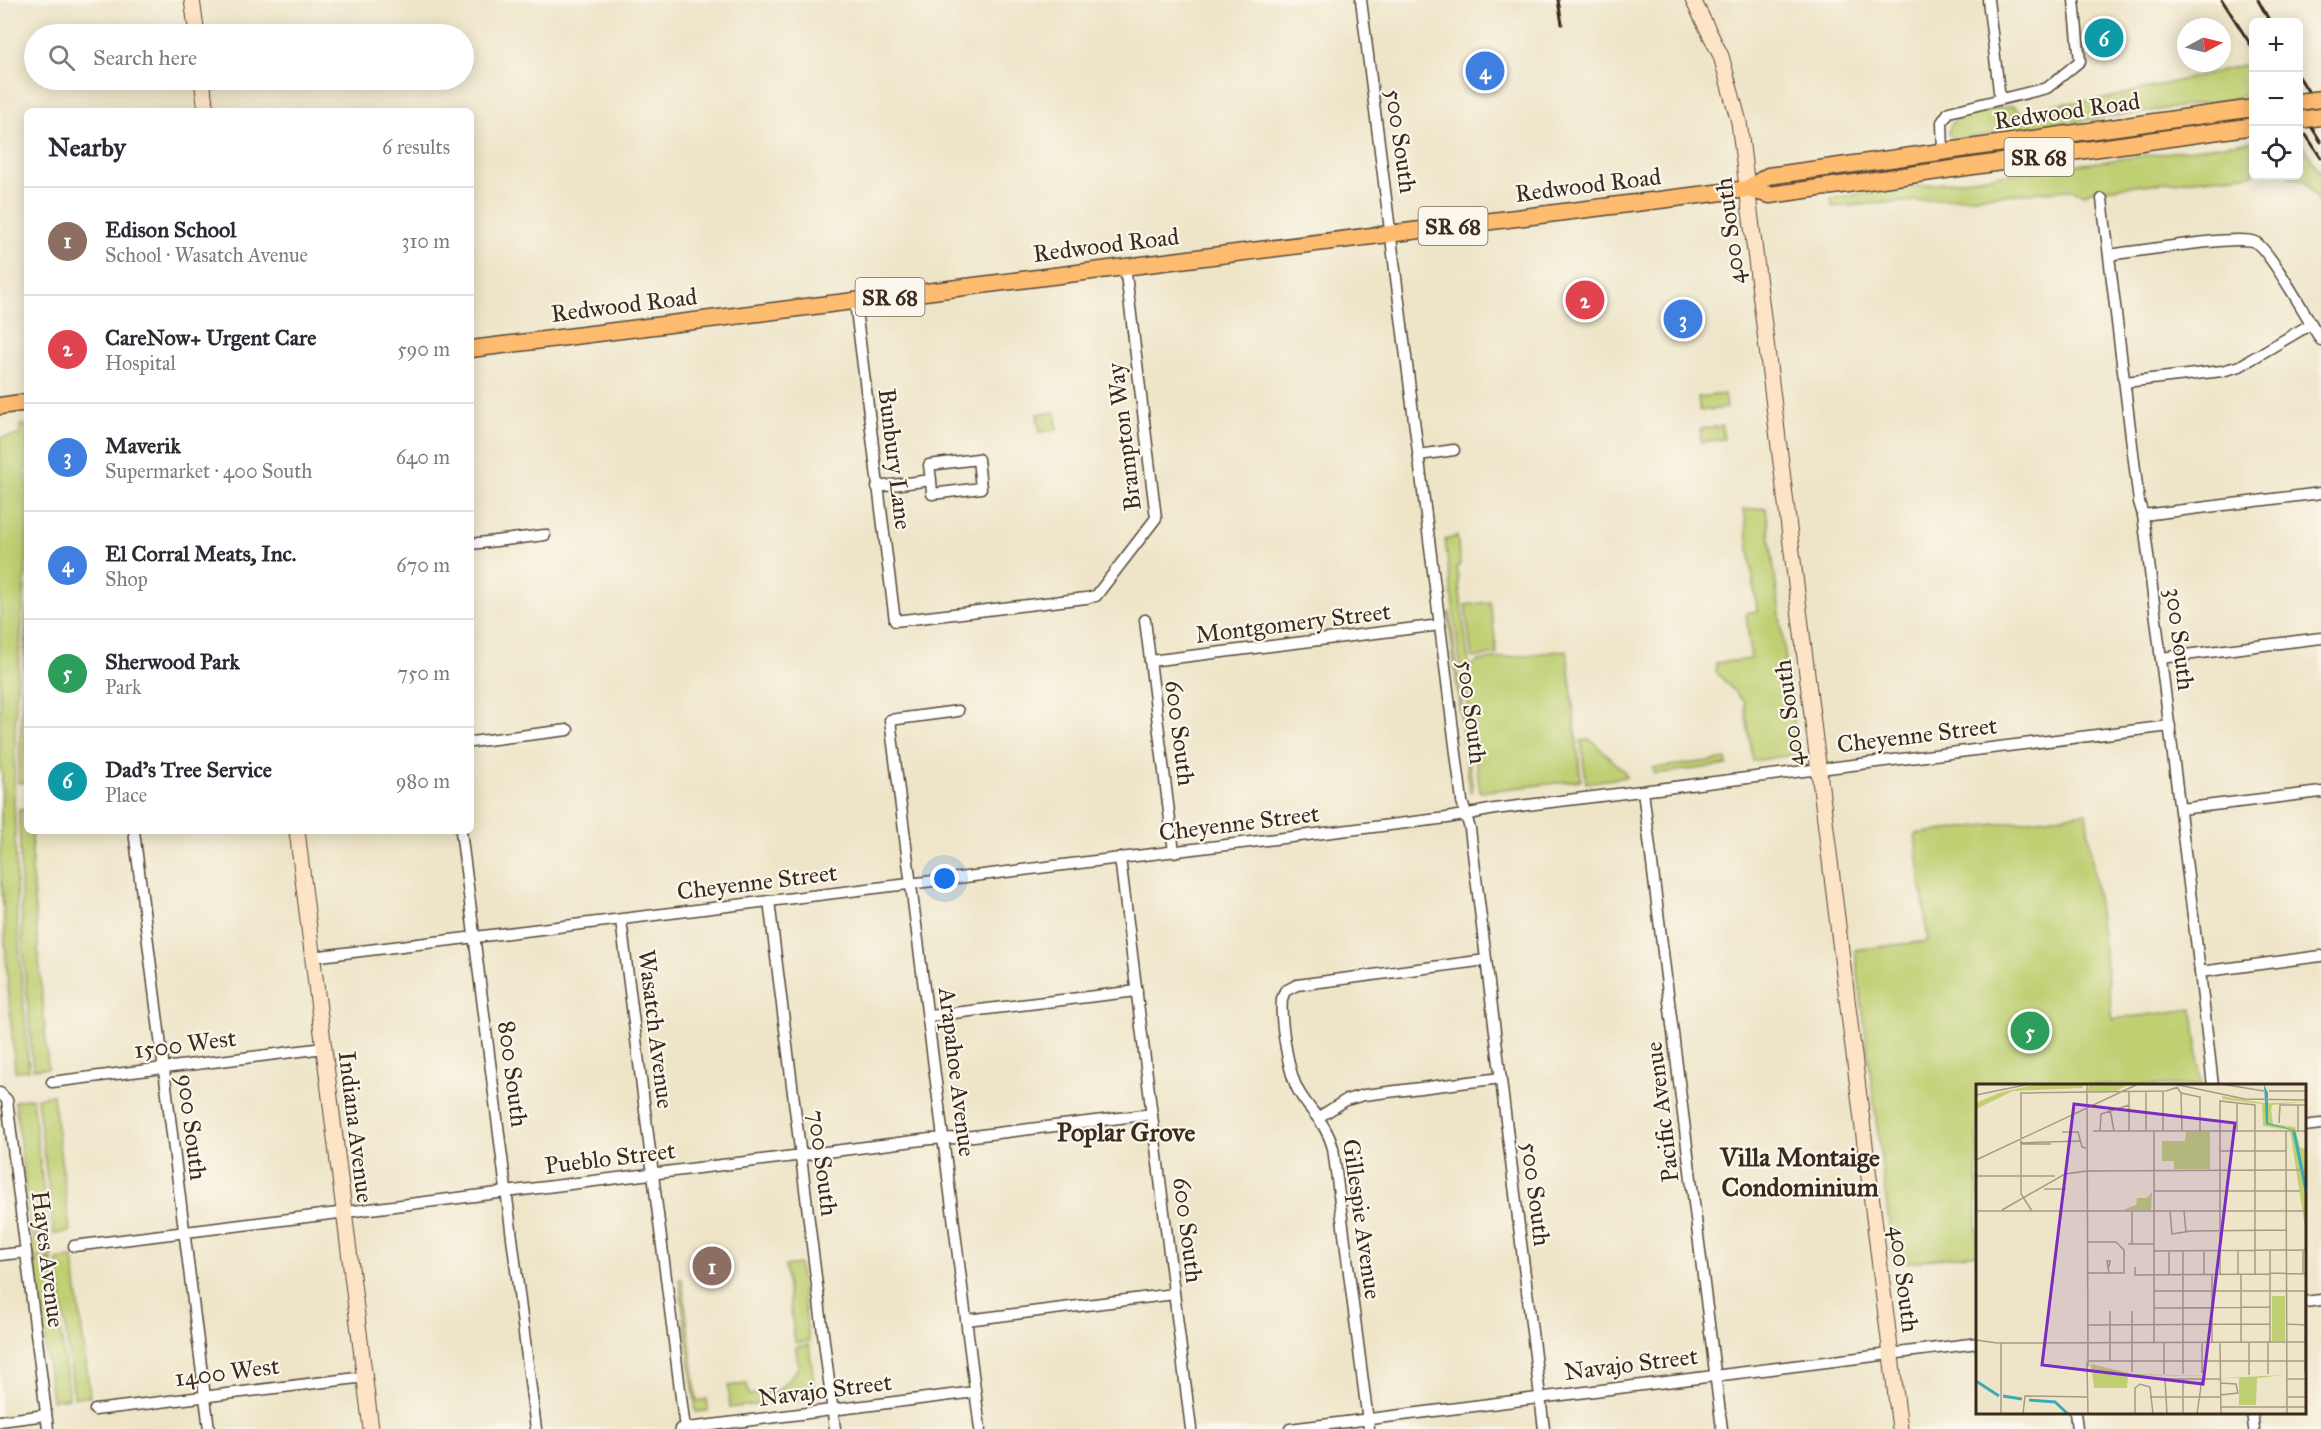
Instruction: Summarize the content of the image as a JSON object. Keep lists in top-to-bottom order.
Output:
{
  "streets": {
    "main road": [
      "Redwood Road",
      "SR 68",
      "400 South",
      "Indiana Avenue"
    ],
    "street": [
      "500 South",
      "Brampton Way",
      "Bunbury Lane",
      "Montgomery Street",
      "300 South",
      "600 South",
      "Cheyenne Street",
      "Wasatch Avenue",
      "1500 West",
      "Arapahoe Avenue",
      "800 South",
      "Pacific Avenue",
      "900 South",
      "Pueblo Street",
      "700 South",
      "Gillespie Avenue",
      "Hayes Avenue",
      "Navajo Street",
      "1400 West"
    ]
  },
  "crossings": [
    ["Redwood Road", "500 South"],
    ["Redwood Road", "400 South"],
    ["Redwood Road", "Brampton Way"],
    ["Redwood Road", "Bunbury Lane"],
    ["500 South", "Montgomery Street"],
    ["500 South", "Cheyenne Street"],
    ["500 South", "Gillespie Avenue"],
    ["500 South", "Navajo Street"],
    ["400 South", "Cheyenne Street"],
    ["400 South", "Navajo Street"],
    ["Brampton Way", "Bunbury Lane"],
    ["Montgomery Street", "600 South"],
    ["300 South", "Cheyenne Street"],
    ["600 South", "Cheyenne Street"],
    ["600 South", "Pueblo Street"],
    ["Cheyenne Street", "Wasatch Avenue"],
    ["Cheyenne Street", "Arapahoe Avenue"],
    ["Cheyenne Street", "800 South"],
    ["Cheyenne Street", "Pacific Avenue"],
    ["Cheyenne Street", "Indiana Avenue"],
    ["Cheyenne Street", "700 South"],
    ["Wasatch Avenue", "Pueblo Street"],
    ["Wasatch Avenue", "Navajo Street"],
    ["1500 West", "900 South"],
    ["1500 West", "Indiana Avenue"],
    ["Arapahoe Avenue", "Pueblo Street"],
    ["Arapahoe Avenue", "Navajo Street"],
    ["800 South", "Pueblo Street"],
    ["Pacific Avenue", "Navajo Street"],
    ["900 South", "Pueblo Street"],
    ["900 South", "1400 West"],
    ["Indiana Avenue", "Pueblo Street"],
    ["Indiana Avenue", "1400 West"],
    ["Pueblo Street", "700 South"],
    ["700 South", "Navajo Street"],
    ["Gillespie Avenue", "Navajo Street"]
  ],
  "districts": ["Poplar Grove", "Villa Montaige Condominium"],
  "north": "right",
  "page": {
    "pins": [
      "6",
      "4",
      "2",
      "3",
      "5",
      "1"
    ],
    "map_buttons": ["+", "−"],
    "search": "Search here",
    "heading": ["Nearby", "6 results"],
    "list": [
      {
        "mark": "1",
        "name": "Edison School",
        "note": "School · Wasatch Avenue",
        "value": "310 m"
      },
      {
        "mark": "2",
        "name": "CareNow+ Urgent Care",
        "note": "Hospital",
        "value": "590 m"
      },
      {
        "mark": "3",
        "name": "Maverik",
        "note": "Supermarket · 400 South",
        "value": "640 m"
      },
      {
        "mark": "4",
        "name": "El Corral Meats, Inc.",
        "note": "Shop",
        "value": "670 m"
      },
      {
        "mark": "5",
        "name": "Sherwood Park",
        "note": "Park",
        "value": "750 m"
      },
      {
        "mark": "6",
        "name": "Dad's Tree Service",
        "note": "Place",
        "value": "980 m"
      }
    ]
  }
}
